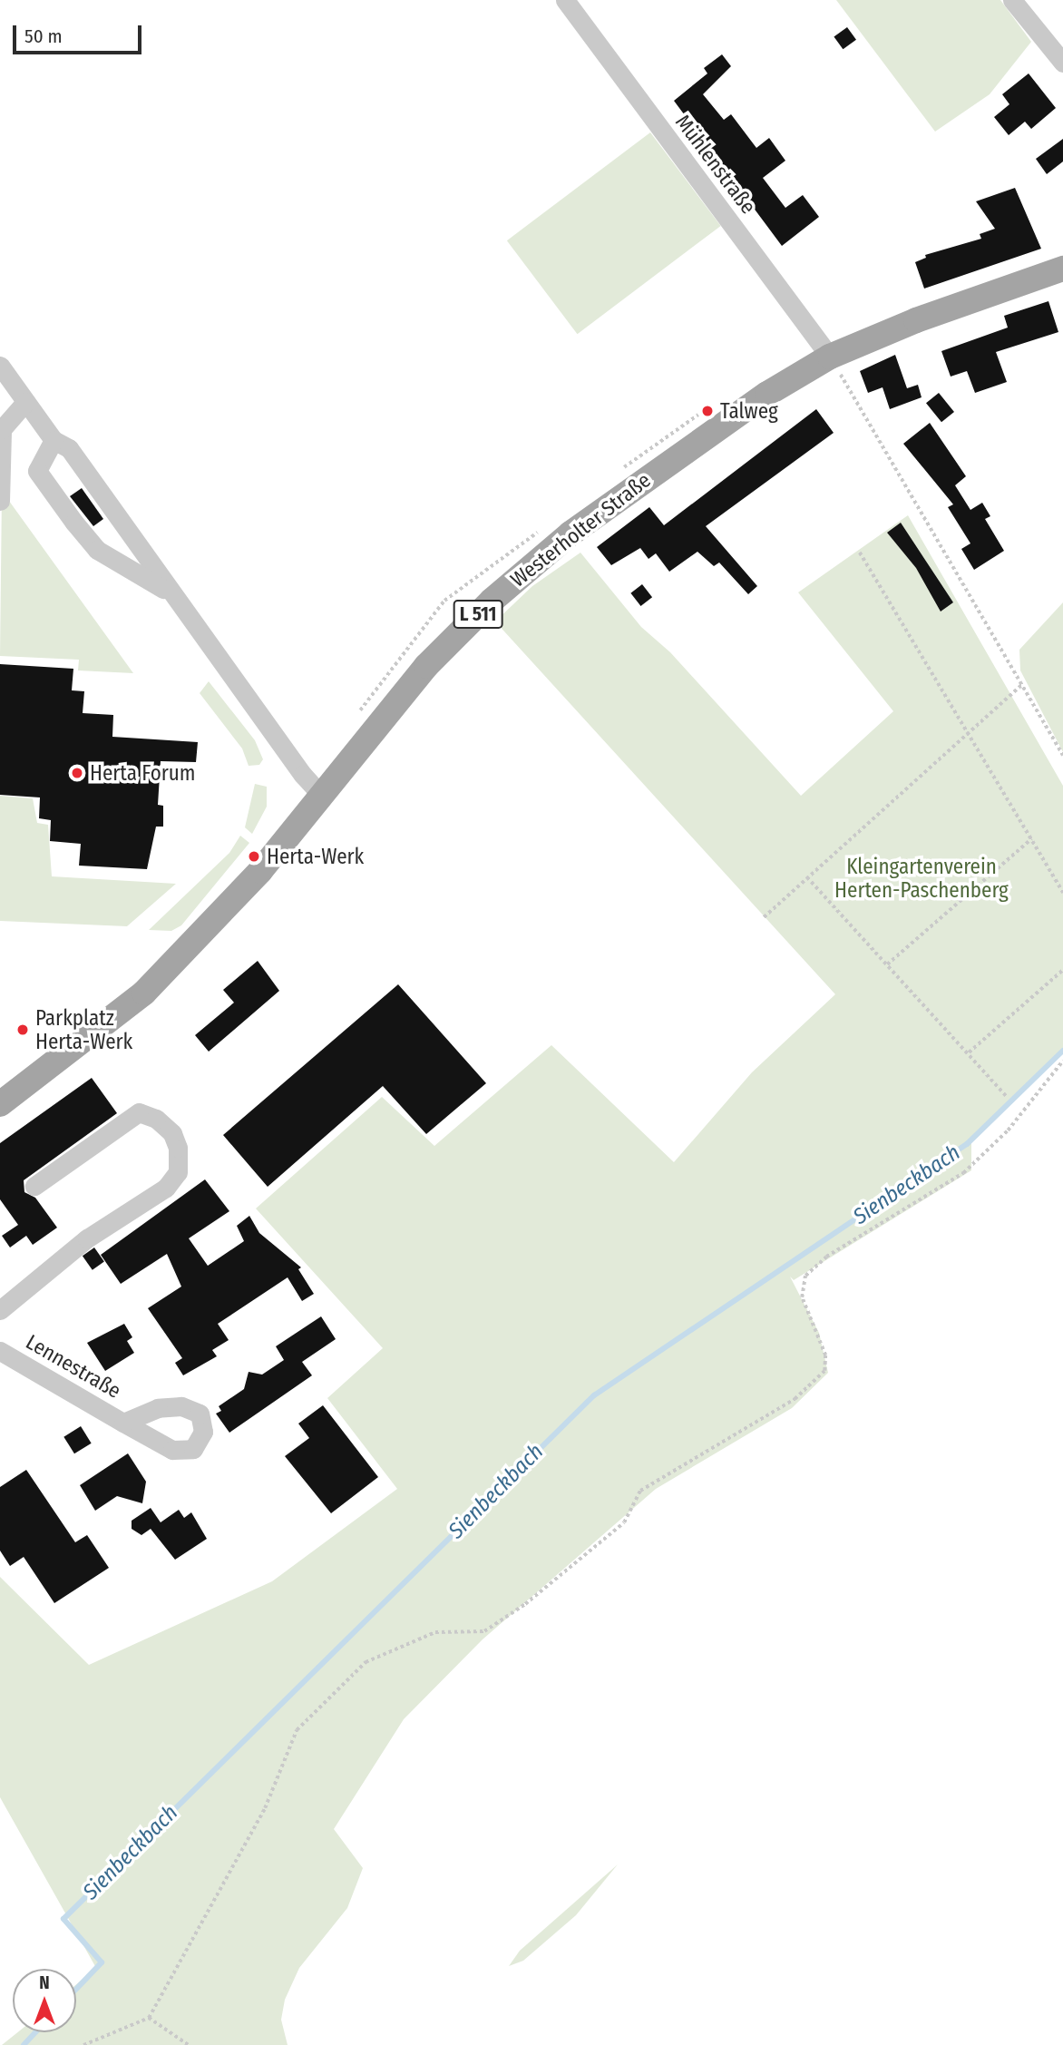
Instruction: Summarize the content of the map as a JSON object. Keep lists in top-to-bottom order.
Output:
{
  "streets": {
    "main road": ["Westerholter Straße", "L 511"],
    "street": ["Mühlenstraße", "Lennestraße"]
  },
  "crossings": [
    ["Mühlenstraße", "Westerholter Straße"]
  ],
  "water": ["Sienbeckbach"],
  "parks": ["Kleingartenverein Herten-Paschenberg"],
  "places": [
    "Talweg",
    "Herta Forum",
    "Herta-Werk",
    "Parkplatz Herta-Werk"
  ],
  "scale_bar": "50 m",
  "north": "top"
}
